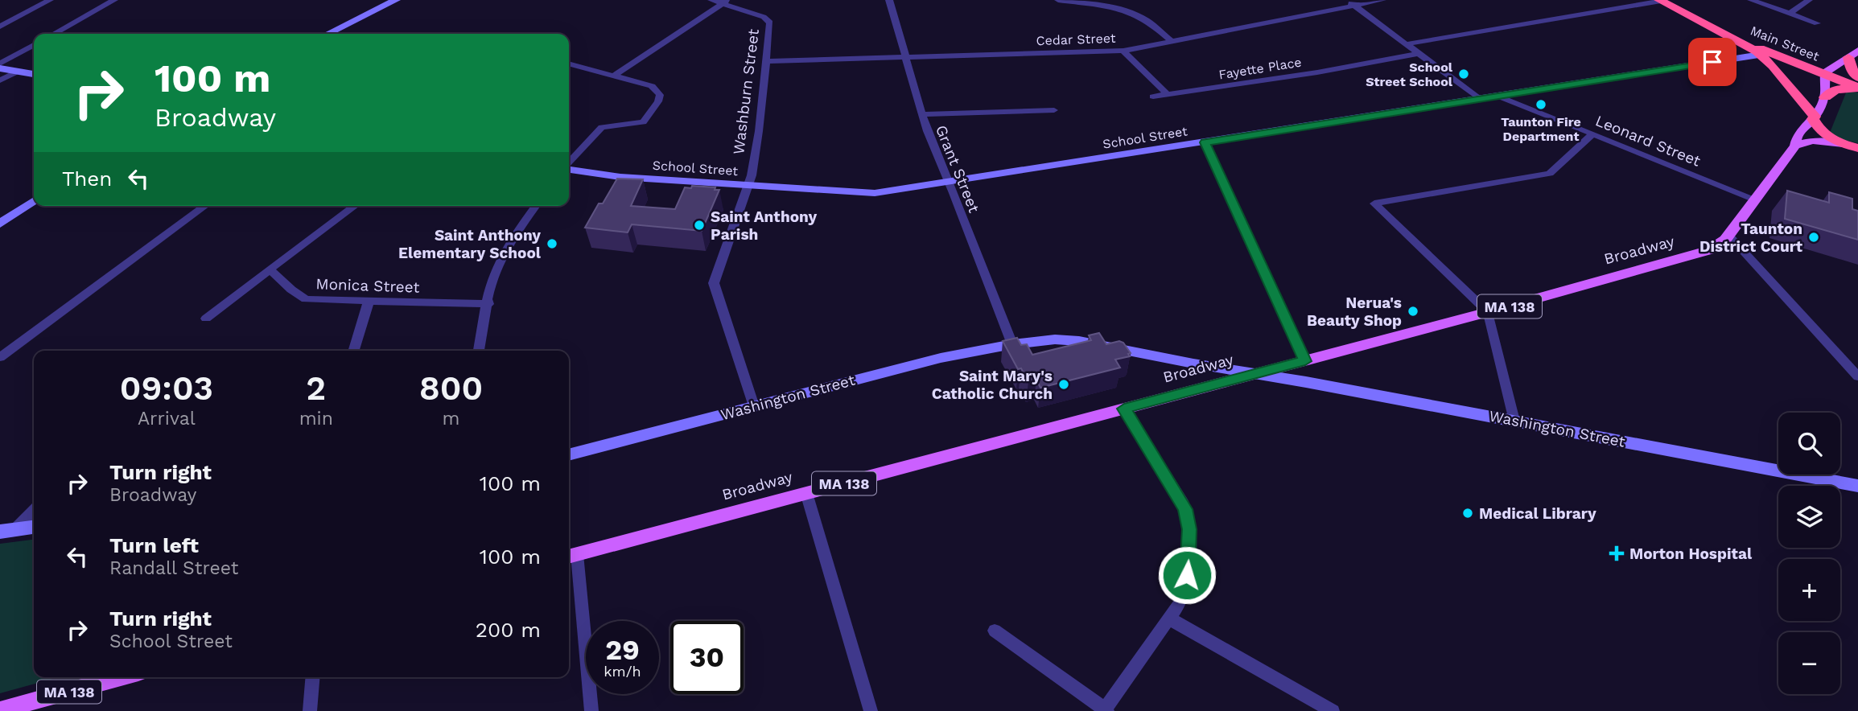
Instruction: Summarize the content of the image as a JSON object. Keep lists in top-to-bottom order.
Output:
{
  "streets": {
    "highway": ["Main Street"],
    "main road": ["Broadway", "MA 138"],
    "street": [
      "Cedar Street",
      "Fayette Place",
      "Washburn Street",
      "School Street",
      "Leonard Street",
      "Grant Street",
      "Monica Street",
      "Washington Street"
    ]
  },
  "crossings": [
    ["Cedar Street", "Washburn Street"],
    ["Cedar Street", "Grant Street"],
    ["Main Street", "School Street"],
    ["Main Street", "Broadway"],
    ["Main Street", "MA 138"],
    ["Washburn Street", "School Street"],
    ["Washburn Street", "Washington Street"],
    ["School Street", "Leonard Street"],
    ["School Street", "Grant Street"],
    ["Leonard Street", "Broadway"],
    ["Grant Street", "Washington Street"],
    ["Broadway", "MA 138"],
    ["Broadway", "Washington Street"]
  ],
  "places": {
    "other": [
      "School Street School",
      "Taunton Fire Department",
      "Saint Anthony Parish",
      "Taunton District Court",
      "Saint Anthony Elementary School",
      "Nerua's Beauty Shop",
      "Saint Mary's Catholic Church",
      "Medical Library"
    ],
    "health": ["Morton Hospital"]
  },
  "page": {
    "turn": ["100 m", "Broadway"],
    "then": "Then",
    "eta": [
      "09:03",
      "Arrival",
      "2",
      "min",
      "800",
      "m"
    ],
    "map_buttons": ["+", "−"],
    "list": [
      {
        "name": "Turn right",
        "note": "Broadway",
        "value": "100 m"
      },
      {
        "name": "Turn left",
        "note": "Randall Street",
        "value": "100 m"
      },
      {
        "name": "Turn right",
        "note": "School Street",
        "value": "200 m"
      }
    ],
    "speed": "29 km/h",
    "limit": "30"
  }
}
